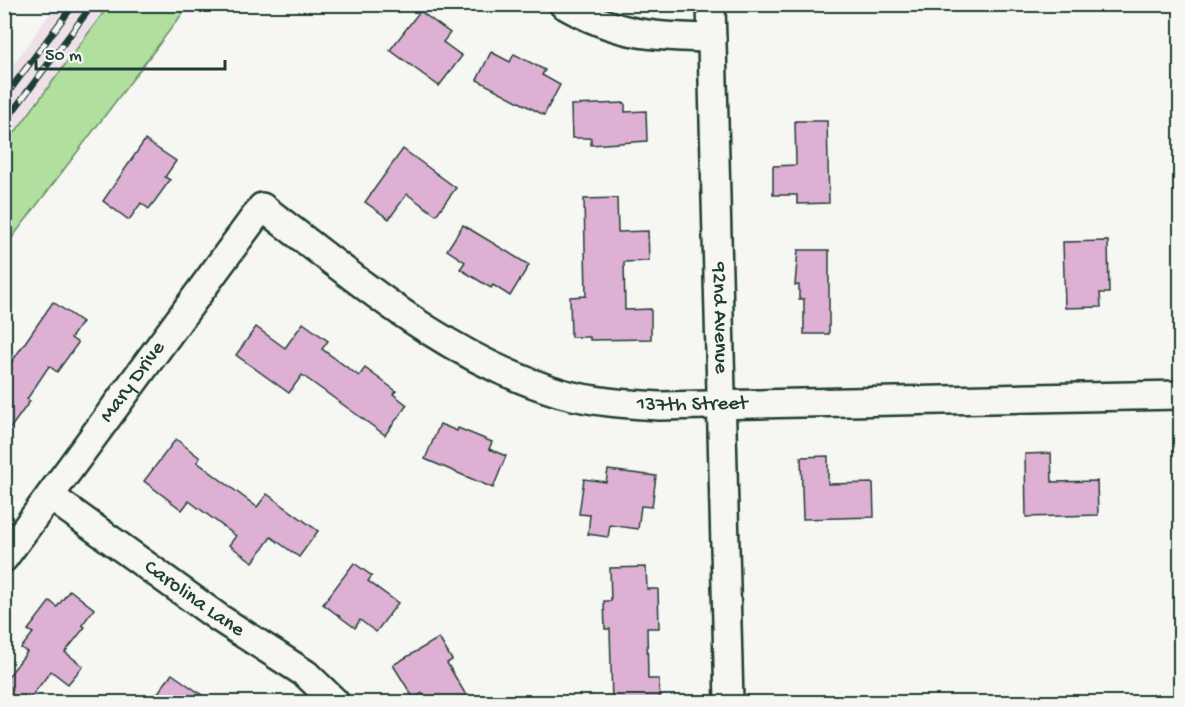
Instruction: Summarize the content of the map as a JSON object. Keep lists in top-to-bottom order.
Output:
{
  "streets": {
    "street": [
      "92nd Avenue",
      "Mary Drive",
      "137th Street",
      "Carolina Lane"
    ]
  },
  "crossings": [
    ["92nd Avenue", "137th Street"],
    ["Mary Drive", "137th Street"],
    ["Mary Drive", "Carolina Lane"]
  ],
  "scale_bar": "50 m"
}
